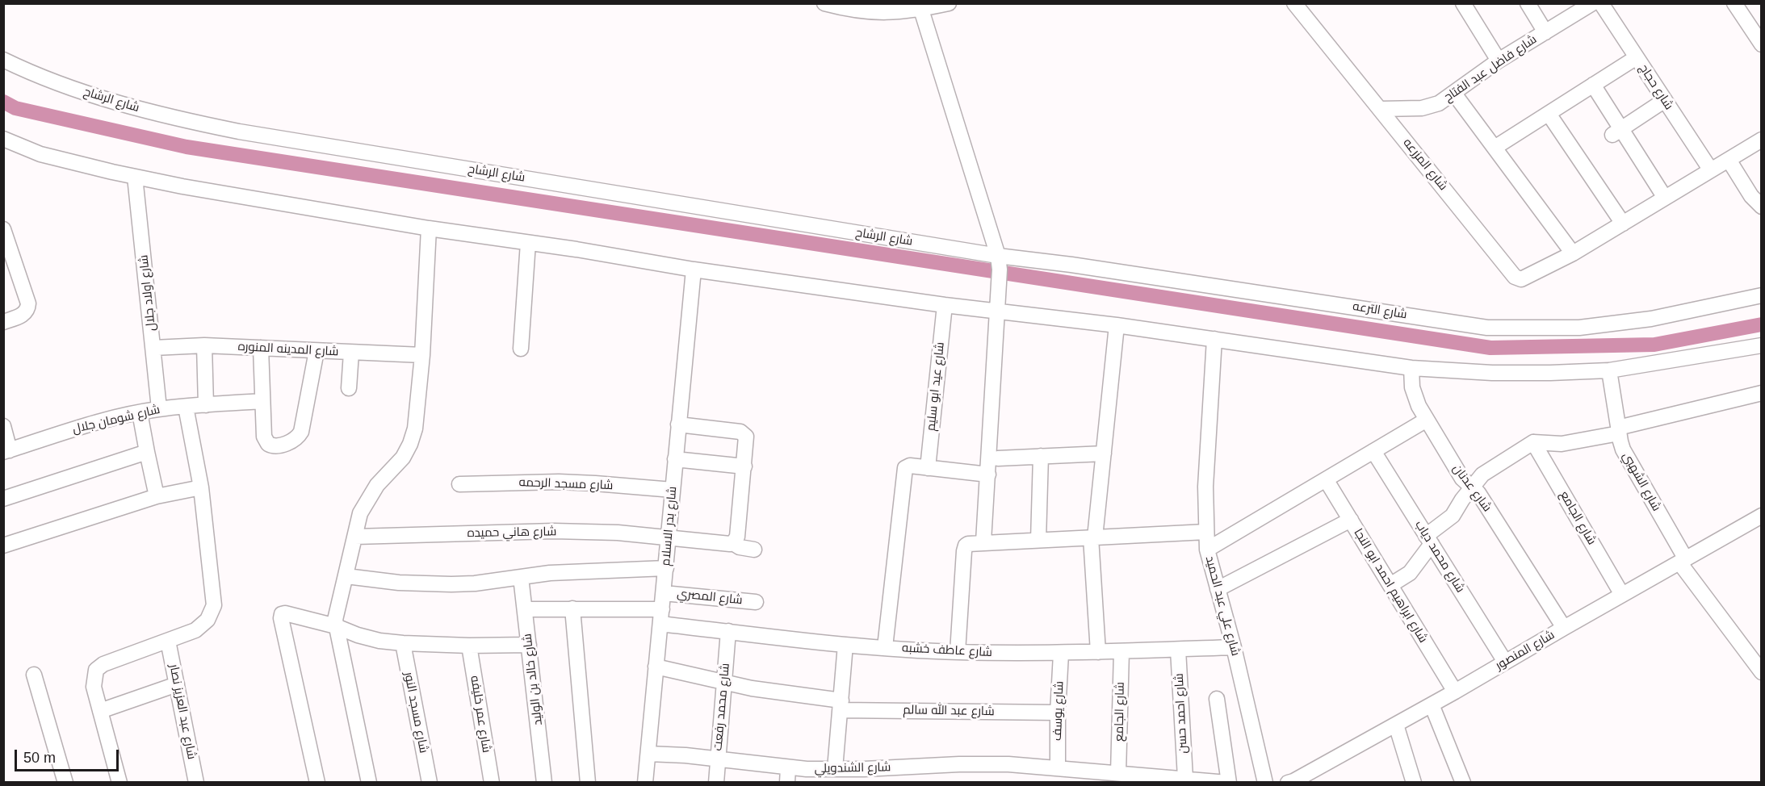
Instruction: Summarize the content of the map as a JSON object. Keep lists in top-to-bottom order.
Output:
{
  "streets": {
    "street": [
      "شارع فاضل عبد الفتاح",
      "شارع حجاج",
      "شارع الرشاح",
      "شارع المزرعه",
      "شارع اولاد جلال",
      "شارع الترعه",
      "شارع المدينه المنوره",
      "شارع عيد ابو سليم",
      "شارع شومان جلال",
      "شارع الشهبي",
      "شارع مسجد الرحمه",
      "شارع عدنان",
      "شارع الجامع",
      "شارع بدر الاسلام",
      "شارع هاني حميده",
      "شارع محمد دياب",
      "شارع ابراهيم احمد ابو النجا",
      "شارع المصري",
      "شارع علي عبد الحميد",
      "شارع عاطف خشبه",
      "شارع المنصور",
      "شارع خالد بن الوليد",
      "شارع محمد رفعت",
      "شارع عبد الله سالم",
      "شارع يوسف",
      "شارع عبد العزيز نصار",
      "شارع مسجد النور",
      "شارع احمد حسن",
      "شارع عمر خليفه",
      "شارع الشندويلي"
    ]
  },
  "crossings": [
    ["شارع فاضل عبد الفتاح", "شارع المزرعه"],
    ["شارع حجاج", "شارع المزرعه"],
    ["شارع الرشاح", "شارع الترعه"],
    ["شارع اولاد جلال", "شارع المدينه المنوره"],
    ["شارع اولاد جلال", "شارع شومان جلال"],
    ["شارع الشهبي", "شارع المنصور"],
    ["شارع مسجد الرحمه", "شارع بدر الاسلام"],
    ["شارع عدنان", "شارع المنصور"],
    ["شارع الجامع", "شارع عاطف خشبه"],
    ["شارع الجامع", "شارع المنصور"],
    ["شارع الجامع", "شارع الشندويلي"],
    ["شارع بدر الاسلام", "شارع هاني حميده"],
    ["شارع بدر الاسلام", "شارع المصري"],
    ["شارع بدر الاسلام", "شارع عاطف خشبه"],
    ["شارع بدر الاسلام", "شارع عبد الله سالم"],
    ["شارع بدر الاسلام", "شارع الشندويلي"],
    ["شارع محمد دياب", "شارع المنصور"],
    ["شارع ابراهيم احمد ابو النجا", "شارع المنصور"],
    ["شارع علي عبد الحميد", "شارع عاطف خشبه"],
    ["شارع عاطف خشبه", "شارع خالد بن الوليد"],
    ["شارع عاطف خشبه", "شارع محمد رفعت"],
    ["شارع عاطف خشبه", "شارع يوسف"],
    ["شارع عاطف خشبه", "شارع احمد حسن"],
    ["شارع محمد رفعت", "شارع عبد الله سالم"],
    ["شارع محمد رفعت", "شارع الشندويلي"],
    ["شارع عبد الله سالم", "شارع يوسف"],
    ["شارع يوسف", "شارع الشندويلي"],
    ["شارع احمد حسن", "شارع الشندويلي"]
  ],
  "scale_bar": "50 m"
}
